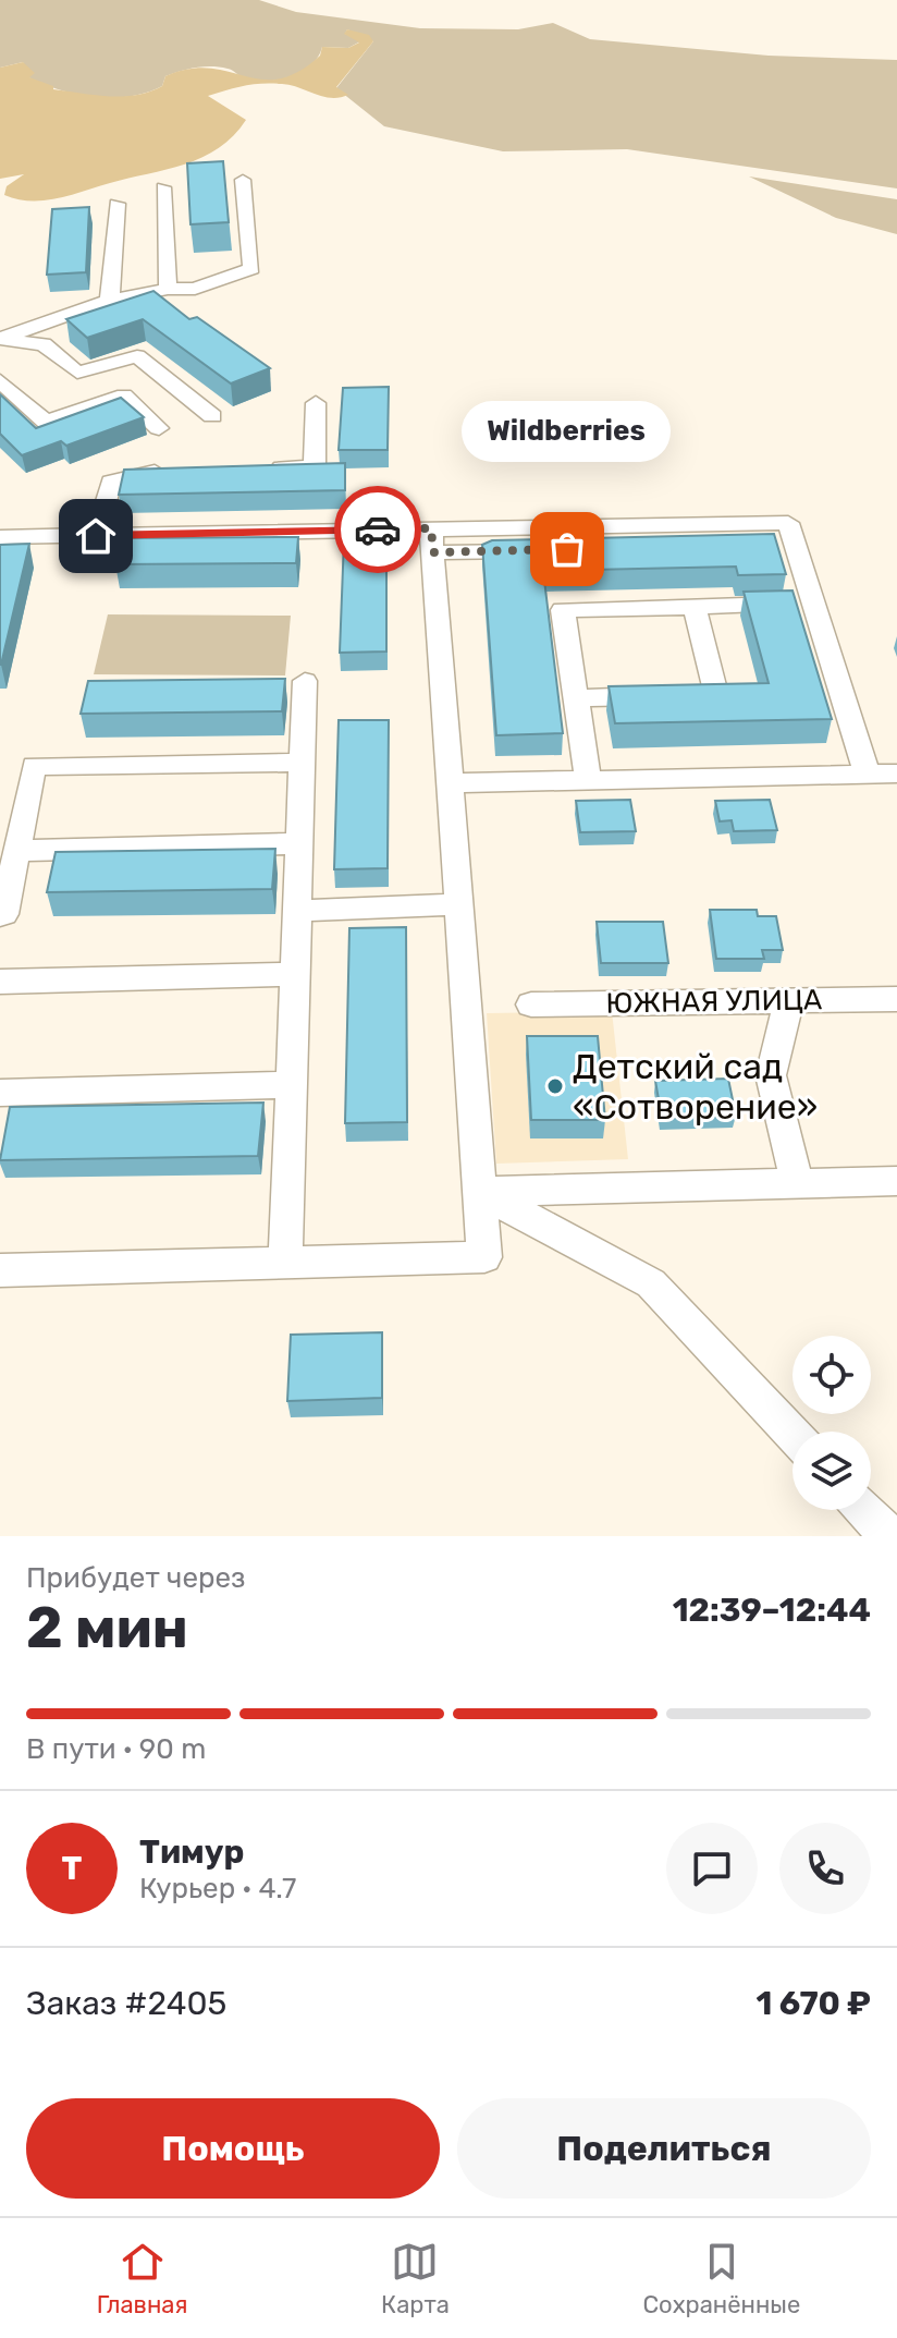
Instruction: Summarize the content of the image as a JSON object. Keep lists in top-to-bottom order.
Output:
{
  "streets": {
    "street": ["ЮЖНАЯ УЛИЦА"]
  },
  "places": ["Wildberries", "Детский сад «Сотворение»"],
  "page": {
    "bubble": "Wildberries",
    "heading": ["2 мин", "Прибудет через", "12:39–12:44"],
    "panel": [
      "Тимур",
      "Курьер · 4.7",
      "Заказ #2405",
      "1 670 ₽"
    ],
    "bar": "В пути · 90 m",
    "round": "Т",
    "buttons": ["Помощь", "Поделиться"],
    "tabs": ["Главная", "Карта", "Сохранённые"]
  }
}
